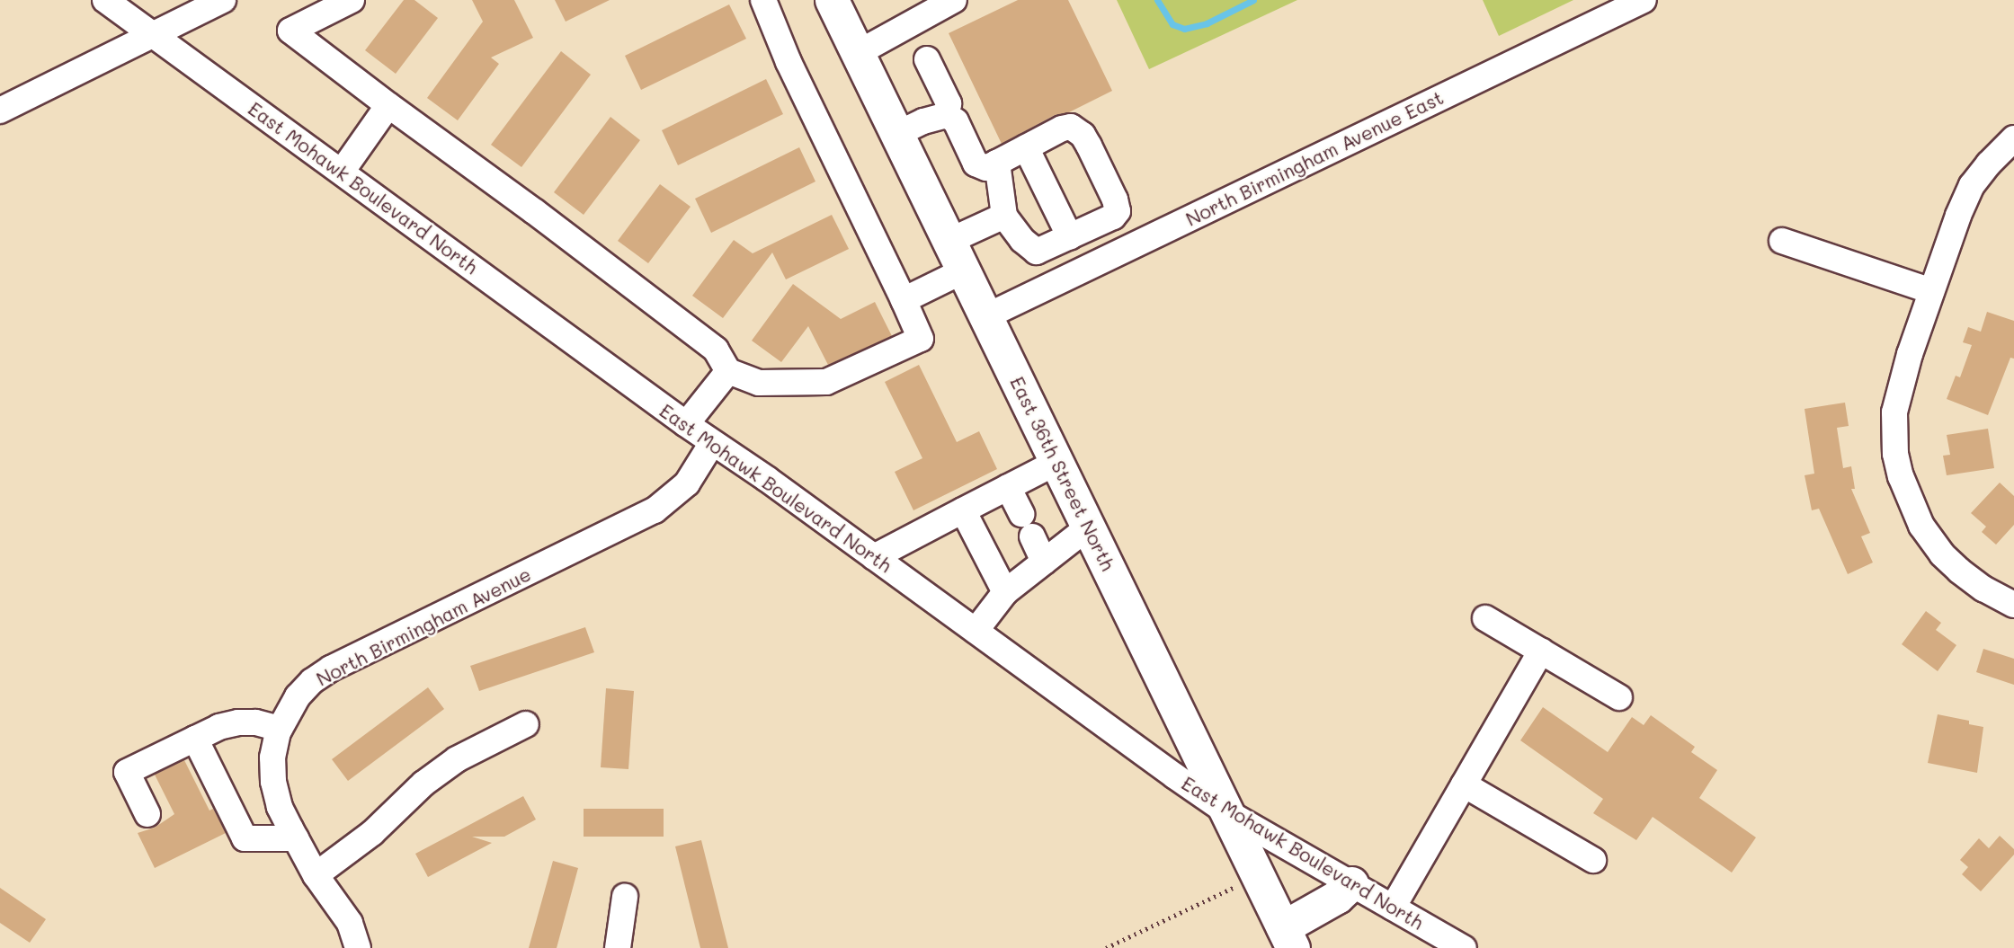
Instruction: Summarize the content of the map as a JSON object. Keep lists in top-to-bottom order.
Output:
{
  "streets": {
    "main road": ["East 36th Street North"],
    "street": ["North Birmingham Avenue East", "East Mohawk Boulevard North", "North Birmingham Avenue"]
  },
  "crossings": [
    ["North Birmingham Avenue East", "East 36th Street North"],
    ["East Mohawk Boulevard North", "East 36th Street North"],
    ["East Mohawk Boulevard North", "North Birmingham Avenue"]
  ]
}
